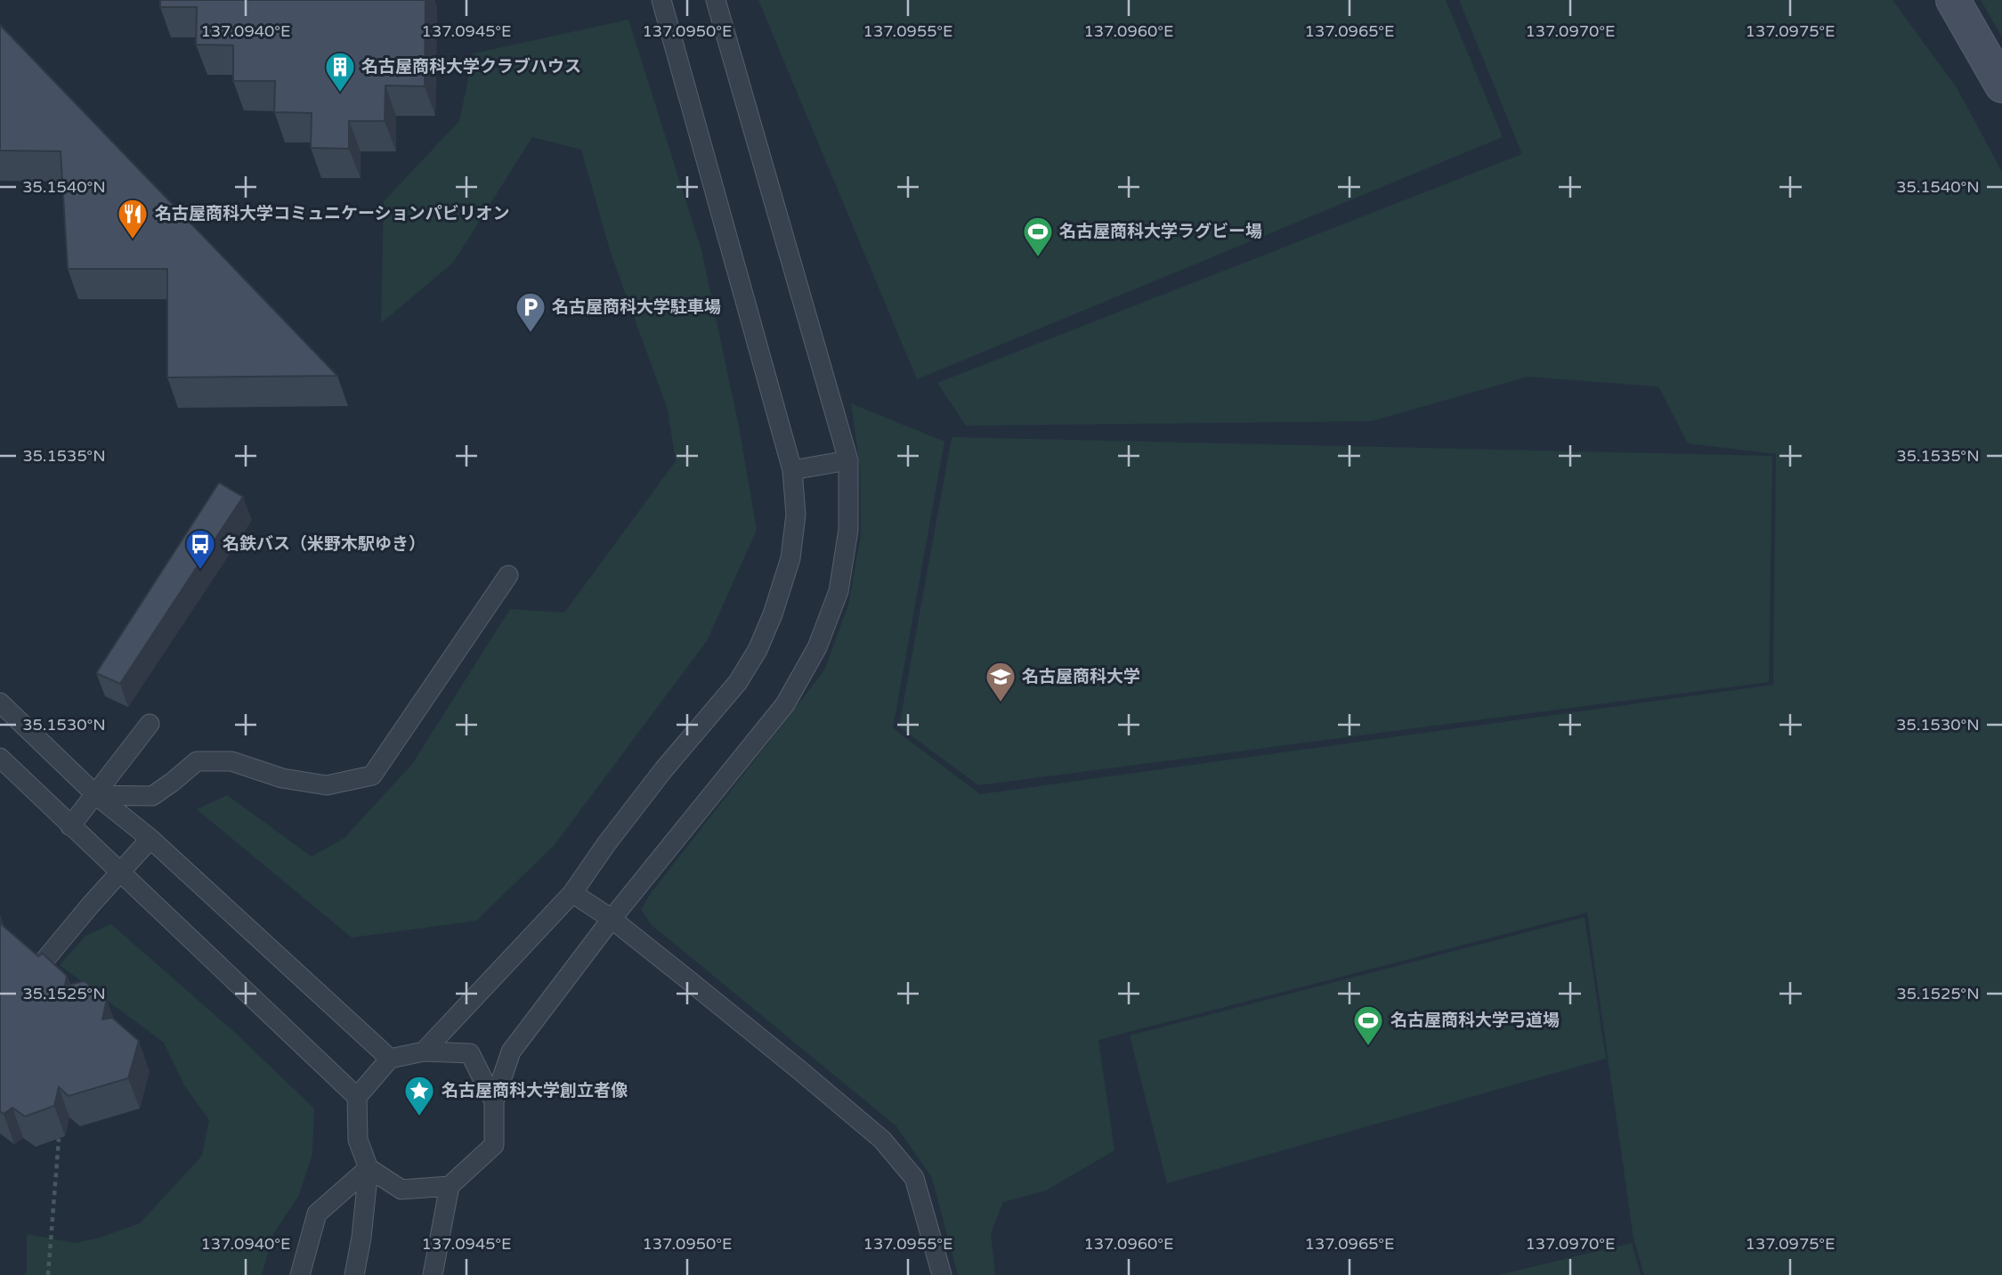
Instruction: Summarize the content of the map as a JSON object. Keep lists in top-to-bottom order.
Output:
{
  "places": {
    "building": ["名古屋商科大学クラブハウス"],
    "restaurant": ["名古屋商科大学コミュニケーションパビリオン"],
    "sports": ["名古屋商科大学ラグビー場", "名古屋商科大学弓道場"],
    "parking": ["名古屋商科大学駐車場"],
    "bus stop": ["名鉄バス（米野木駅ゆき）"],
    "school or university": ["名古屋商科大学"],
    "place": ["名古屋商科大学創立者像"]
  },
  "coordinates": [
    "137.0940°E",
    "137.0945°E",
    "137.0950°E",
    "137.0955°E",
    "137.0960°E",
    "137.0965°E",
    "137.0970°E",
    "137.0975°E",
    "35.1540°N",
    "35.1535°N",
    "35.1530°N",
    "35.1525°N"
  ]
}
